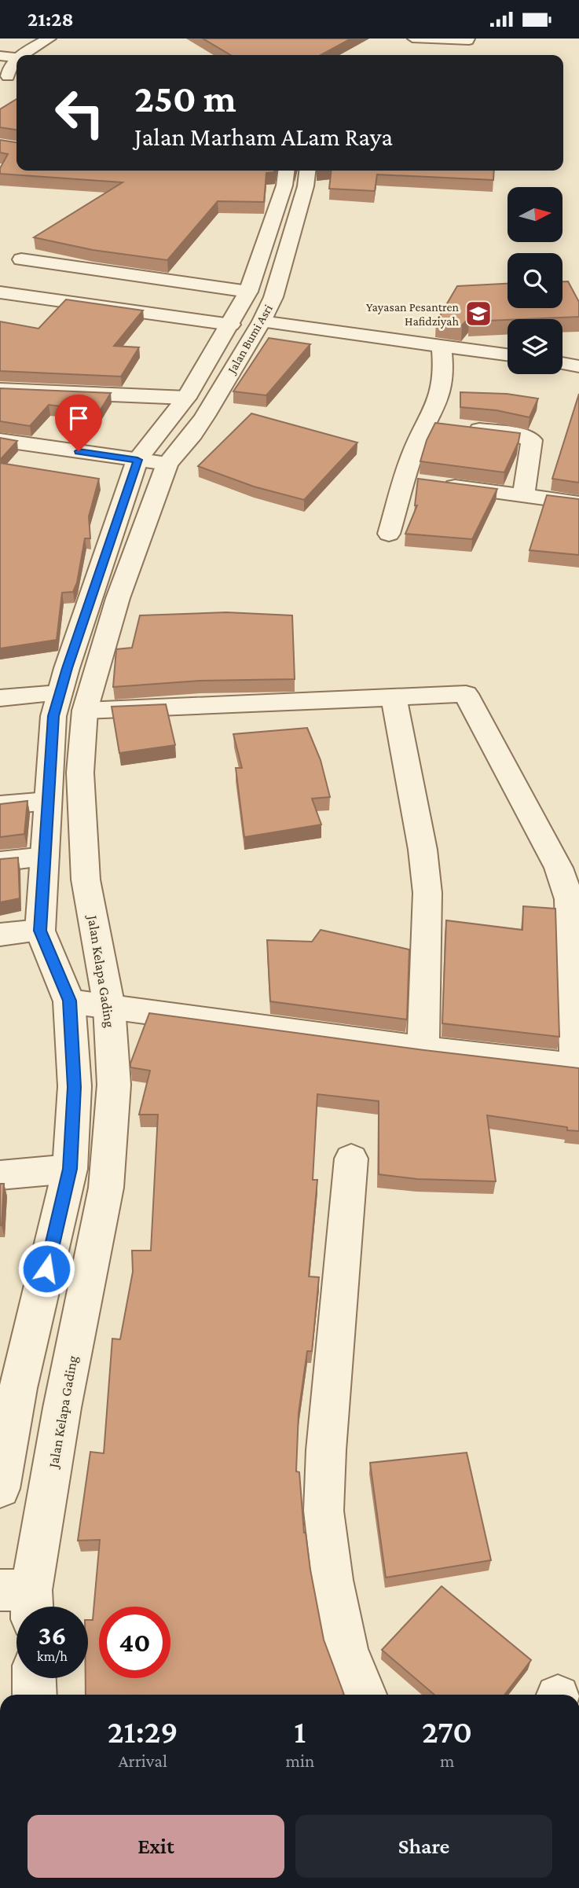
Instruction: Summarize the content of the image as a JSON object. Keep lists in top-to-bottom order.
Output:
{
  "streets": {
    "street": ["Jalan Bumi Asri", "Jalan Kelapa Gading"]
  },
  "crossings": [
    ["Jalan Bumi Asri", "Jalan Kelapa Gading"]
  ],
  "places": {
    "school or university": ["Yayasan Pesantren Hafidziyah"]
  },
  "north": "right",
  "page": {
    "status": "21:28",
    "turn": ["250 m", "Jalan Marham ALam Raya"],
    "speed": "36 km/h",
    "limit": "40",
    "eta": [
      "21:29",
      "Arrival",
      "1",
      "min",
      "270",
      "m"
    ],
    "buttons": ["Exit", "Share"]
  }
}
